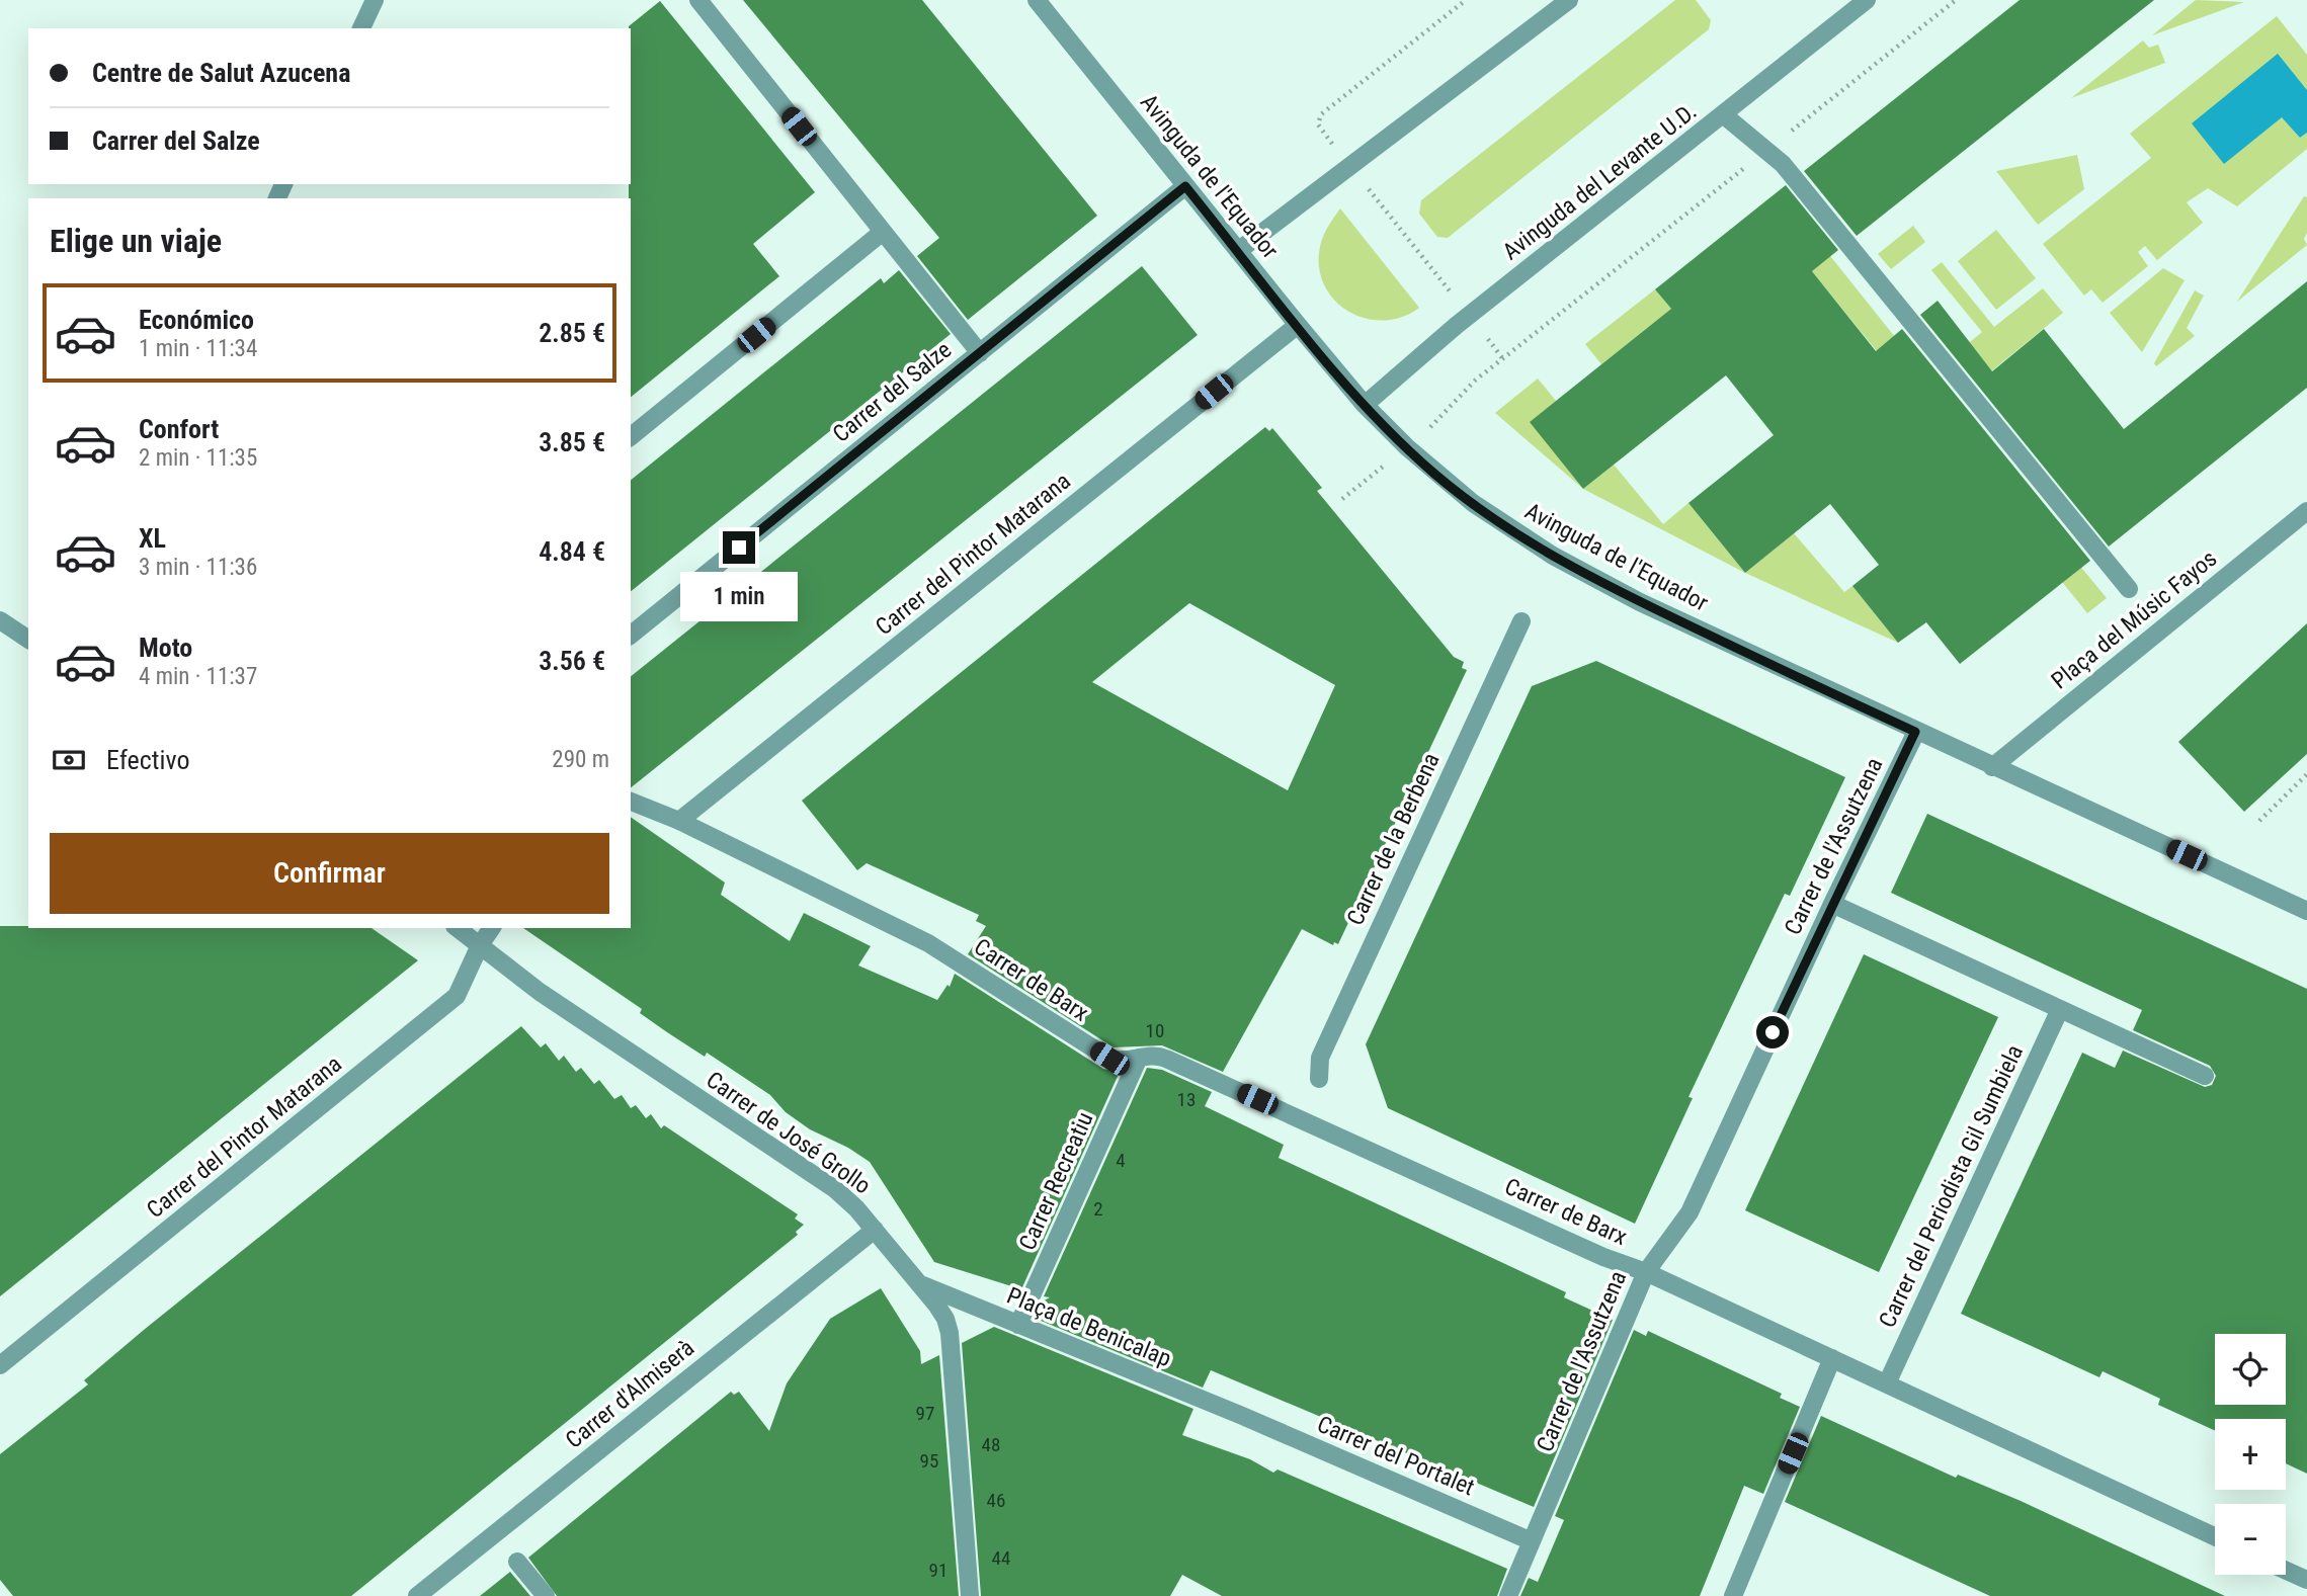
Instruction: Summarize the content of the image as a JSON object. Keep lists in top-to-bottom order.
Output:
{
  "streets": {
    "street": [
      "Avinguda de l'Equador",
      "Avinguda del Levante U.D.",
      "Carrer del Salze",
      "Carrer del Pintor Matarana",
      "Plaça del Músic Fayos",
      "Carrer de la Berbena",
      "Carrer de l'Assutzena",
      "Carrer de Barx",
      "Carrer de José Grollo",
      "Carrer Recreatiu",
      "Carrer del Periodista Gil Sumbiela",
      "Plaça de Benicalap",
      "Carrer d'Almiserà",
      "Carrer del Portalet"
    ]
  },
  "crossings": [
    ["Avinguda de l'Equador", "Avinguda del Levante U.D."],
    ["Avinguda de l'Equador", "Carrer del Salze"],
    ["Avinguda de l'Equador", "Carrer del Pintor Matarana"],
    ["Avinguda de l'Equador", "Plaça del Músic Fayos"],
    ["Avinguda de l'Equador", "Carrer de l'Assutzena"],
    ["Carrer del Pintor Matarana", "Carrer de Barx"],
    ["Carrer del Pintor Matarana", "Carrer de José Grollo"],
    ["Carrer de l'Assutzena", "Carrer de Barx"],
    ["Carrer de l'Assutzena", "Carrer del Portalet"],
    ["Carrer de Barx", "Carrer Recreatiu"],
    ["Carrer de José Grollo", "Plaça de Benicalap"],
    ["Carrer de José Grollo", "Carrer d'Almiserà"],
    ["Carrer Recreatiu", "Plaça de Benicalap"],
    ["Plaça de Benicalap", "Carrer del Portalet"]
  ],
  "house_numbers": [
    "10",
    "13",
    "4",
    "2",
    "97",
    "48",
    "95",
    "46",
    "44",
    "91"
  ],
  "page": {
    "banner": ["Centre de Salut Azucena", "Carrer del Salze"],
    "heading": "Elige un viaje",
    "list": [
      {
        "name": "Económico",
        "note": "1 min · 11:34",
        "value": "2.85 €"
      },
      {
        "name": "Confort",
        "note": "2 min · 11:35",
        "value": "3.85 €"
      },
      {
        "name": "XL",
        "note": "3 min · 11:36",
        "value": "4.84 €"
      },
      {
        "name": "Moto",
        "note": "4 min · 11:37",
        "value": "3.56 €"
      }
    ],
    "bubble": "1 min",
    "pay": ["Efectivo", "290 m"],
    "buttons": "Confirmar",
    "map_buttons": ["+", "−"]
  }
}
